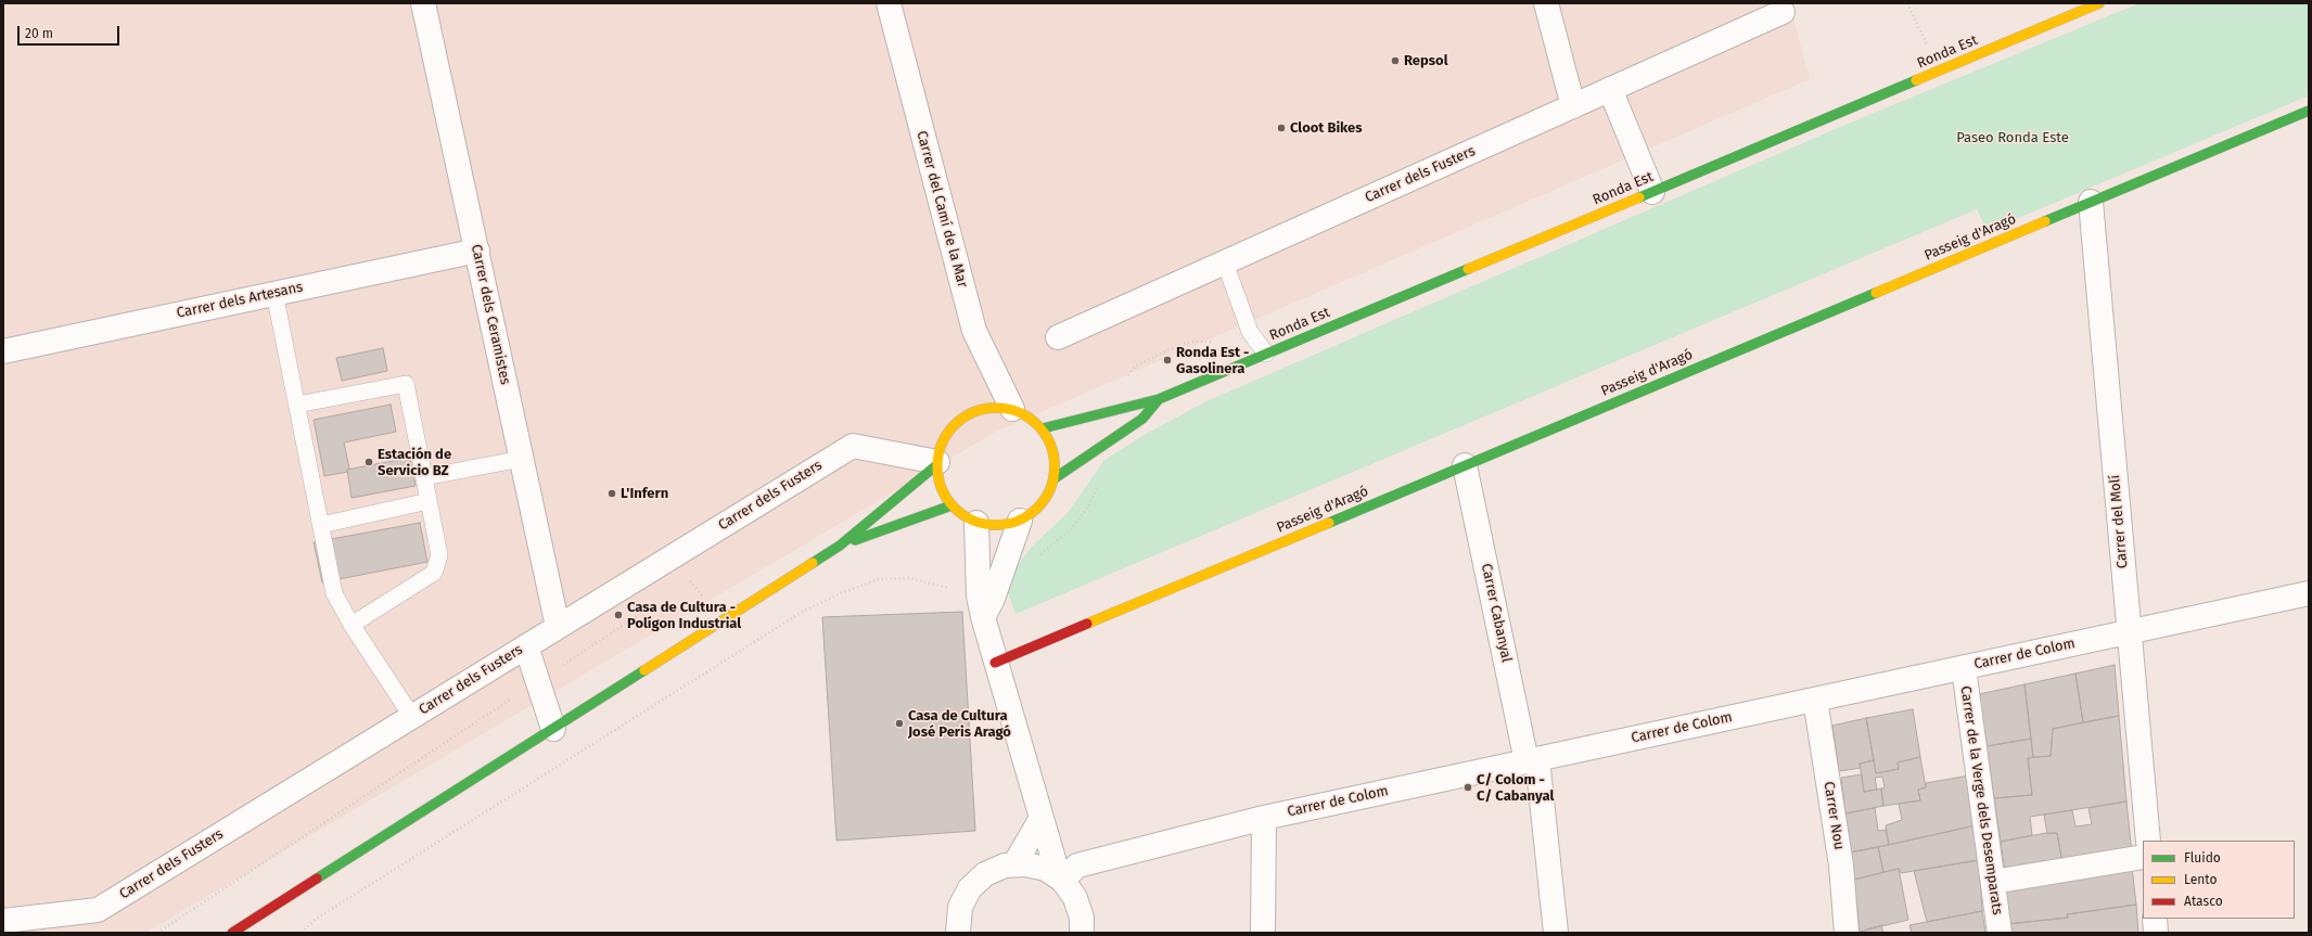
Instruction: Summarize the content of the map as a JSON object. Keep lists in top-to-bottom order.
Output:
{
  "streets": {
    "main road": ["Ronda Est", "Passeig d'Aragó"],
    "street": [
      "Carrer dels Fusters",
      "Carrer del Camí de la Mar",
      "Carrer dels Artesans",
      "Carrer dels Ceramistes",
      "Carrer del Molí",
      "Carrer Cabanyal",
      "Carrer de Colom",
      "Carrer de la Verge dels Desemparats",
      "Carrer Nou"
    ]
  },
  "crossings": [
    ["Ronda Est", "Carrer dels Fusters"],
    ["Ronda Est", "Carrer del Camí de la Mar"],
    ["Carrer dels Fusters", "Carrer del Camí de la Mar"],
    ["Carrer dels Fusters", "Carrer dels Ceramistes"],
    ["Passeig d'Aragó", "Carrer del Molí"],
    ["Passeig d'Aragó", "Carrer Cabanyal"],
    ["Carrer dels Artesans", "Carrer dels Ceramistes"],
    ["Carrer del Molí", "Carrer de Colom"],
    ["Carrer Cabanyal", "Carrer de Colom"],
    ["Carrer de Colom", "Carrer de la Verge dels Desemparats"],
    ["Carrer de Colom", "Carrer Nou"]
  ],
  "parks": ["Paseo Ronda Este"],
  "places": [
    "Repsol",
    "Cloot Bikes",
    "Ronda Est - Gasolinera",
    "Estación de Servicio BZ",
    "L'Infern",
    "Casa de Cultura - Polígon Industrial",
    "Casa de Cultura José Peris Aragó",
    "C/ Colom - C/ Cabanyal"
  ],
  "legend": ["Fluido", "Lento", "Atasco"],
  "scale_bar": "20 m"
}
